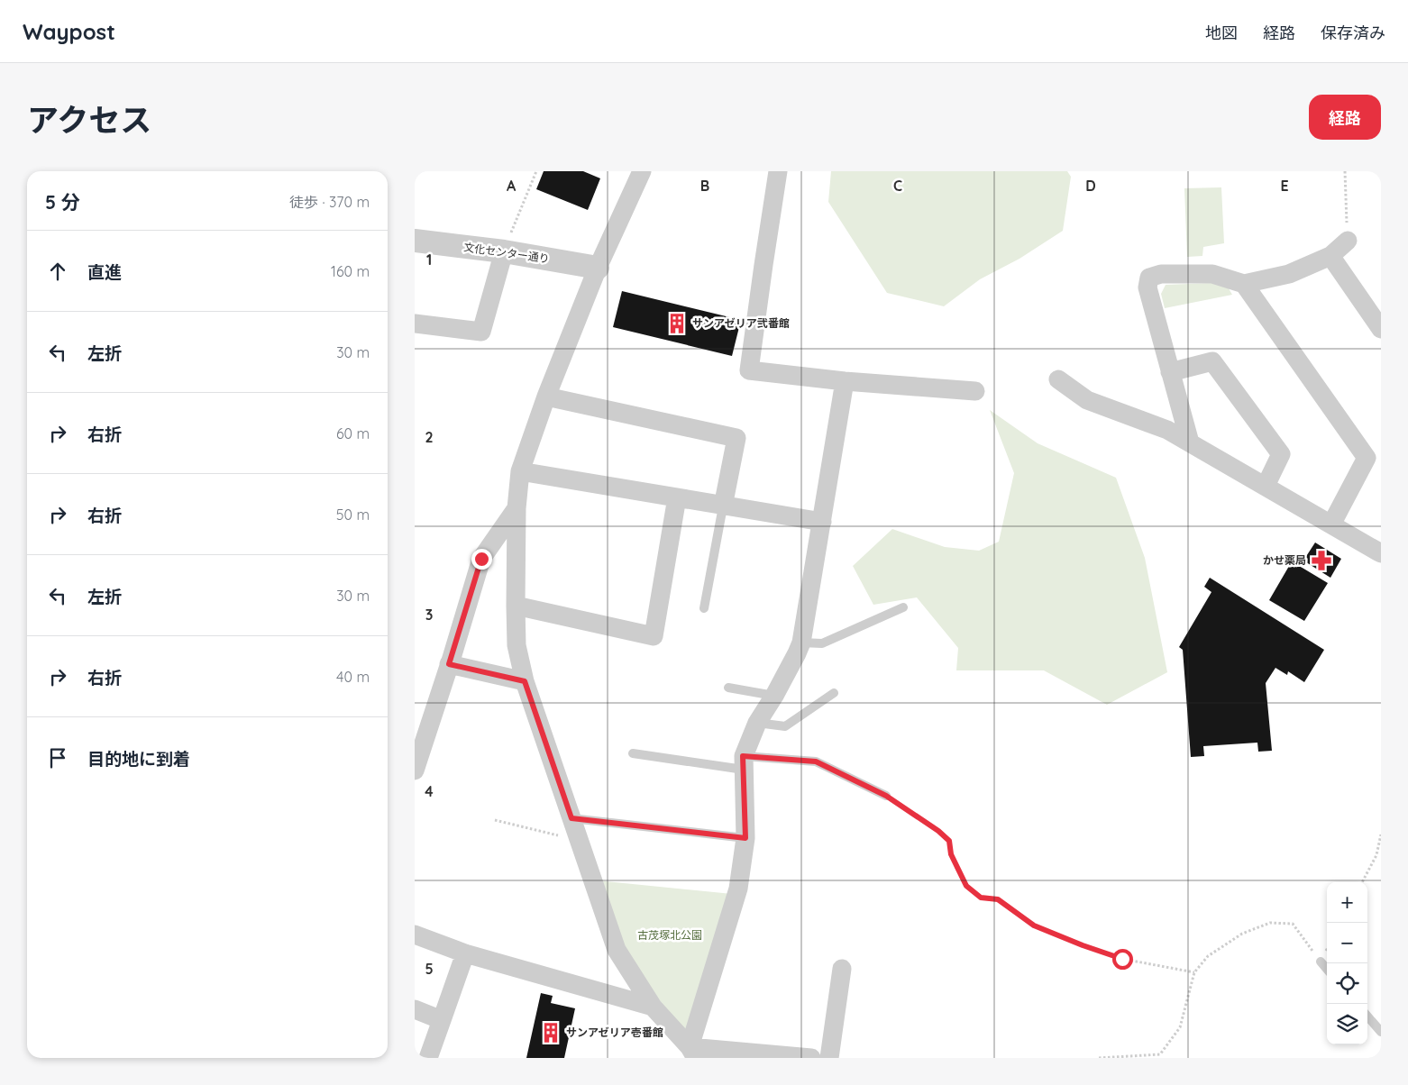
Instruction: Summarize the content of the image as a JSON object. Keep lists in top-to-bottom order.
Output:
{
  "streets": {
    "street": ["文化センター通り"]
  },
  "parks": ["古茂塚北公園"],
  "places": {
    "building": ["サンアゼリア弐番館", "サンアゼリア壱番館"],
    "pharmacy": ["かせ薬局"]
  },
  "page": {
    "header": "Waypost",
    "nav": ["地図", "経路", "保存済み"],
    "title": "アクセス",
    "buttons": "経路",
    "heading": ["5 分", "徒歩 · 370 m"],
    "list": [
      ["直進", "160 m"],
      ["左折", "30 m"],
      ["右折", "60 m"],
      ["右折", "50 m"],
      ["左折", "30 m"],
      ["右折", "40 m"],
      "目的地に到着"
    ],
    "map_buttons": ["+", "−"]
  },
  "grid": {
    "columns": [
      "A",
      "B",
      "C",
      "D",
      "E"
    ],
    "rows": [
      "1",
      "2",
      "3",
      "4",
      "5"
    ]
  }
}
